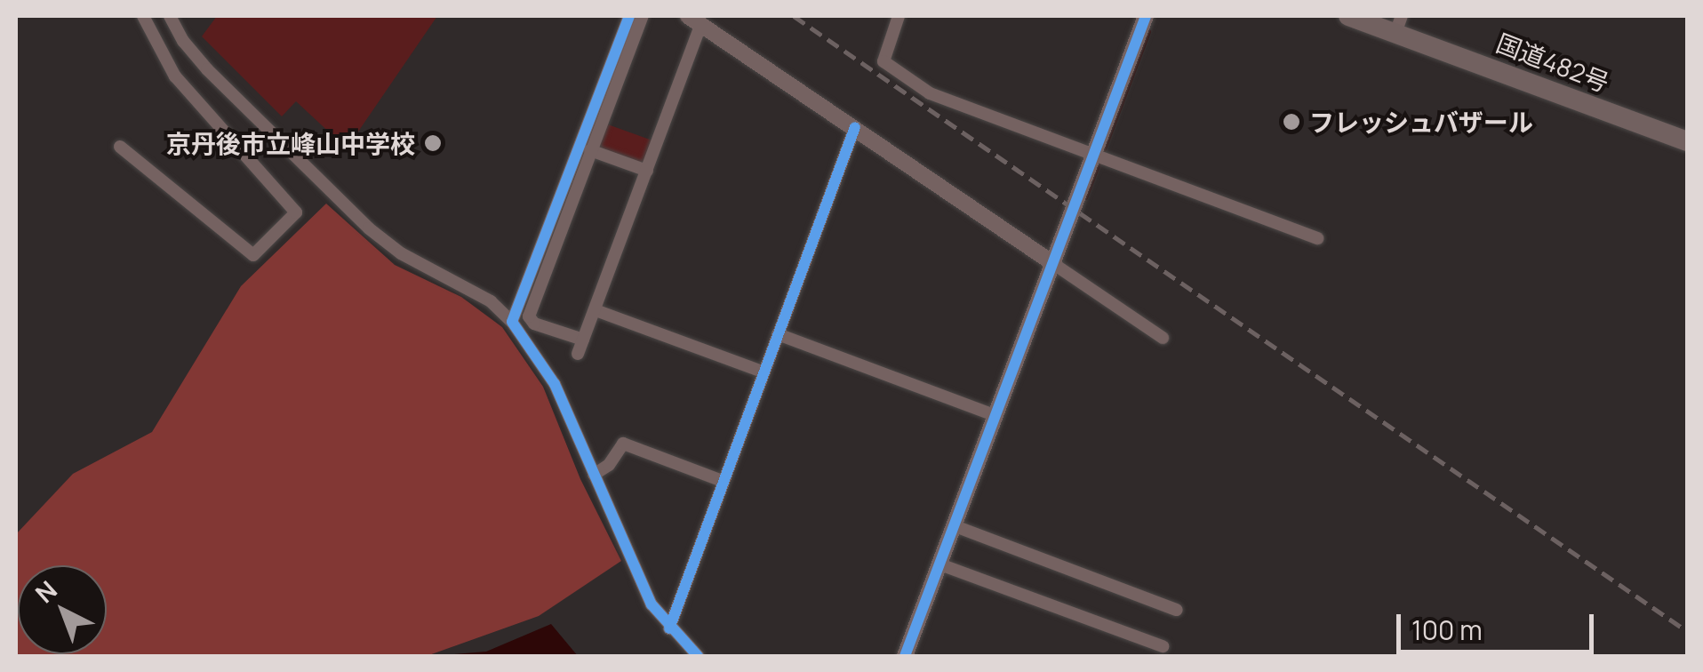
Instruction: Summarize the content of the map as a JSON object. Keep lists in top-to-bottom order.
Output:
{
  "streets": {
    "highway": ["国道482号"]
  },
  "places": ["フレッシュバザール", "京丹後市立峰山中学校"],
  "scale_bar": "100 m",
  "north": "top left"
}
